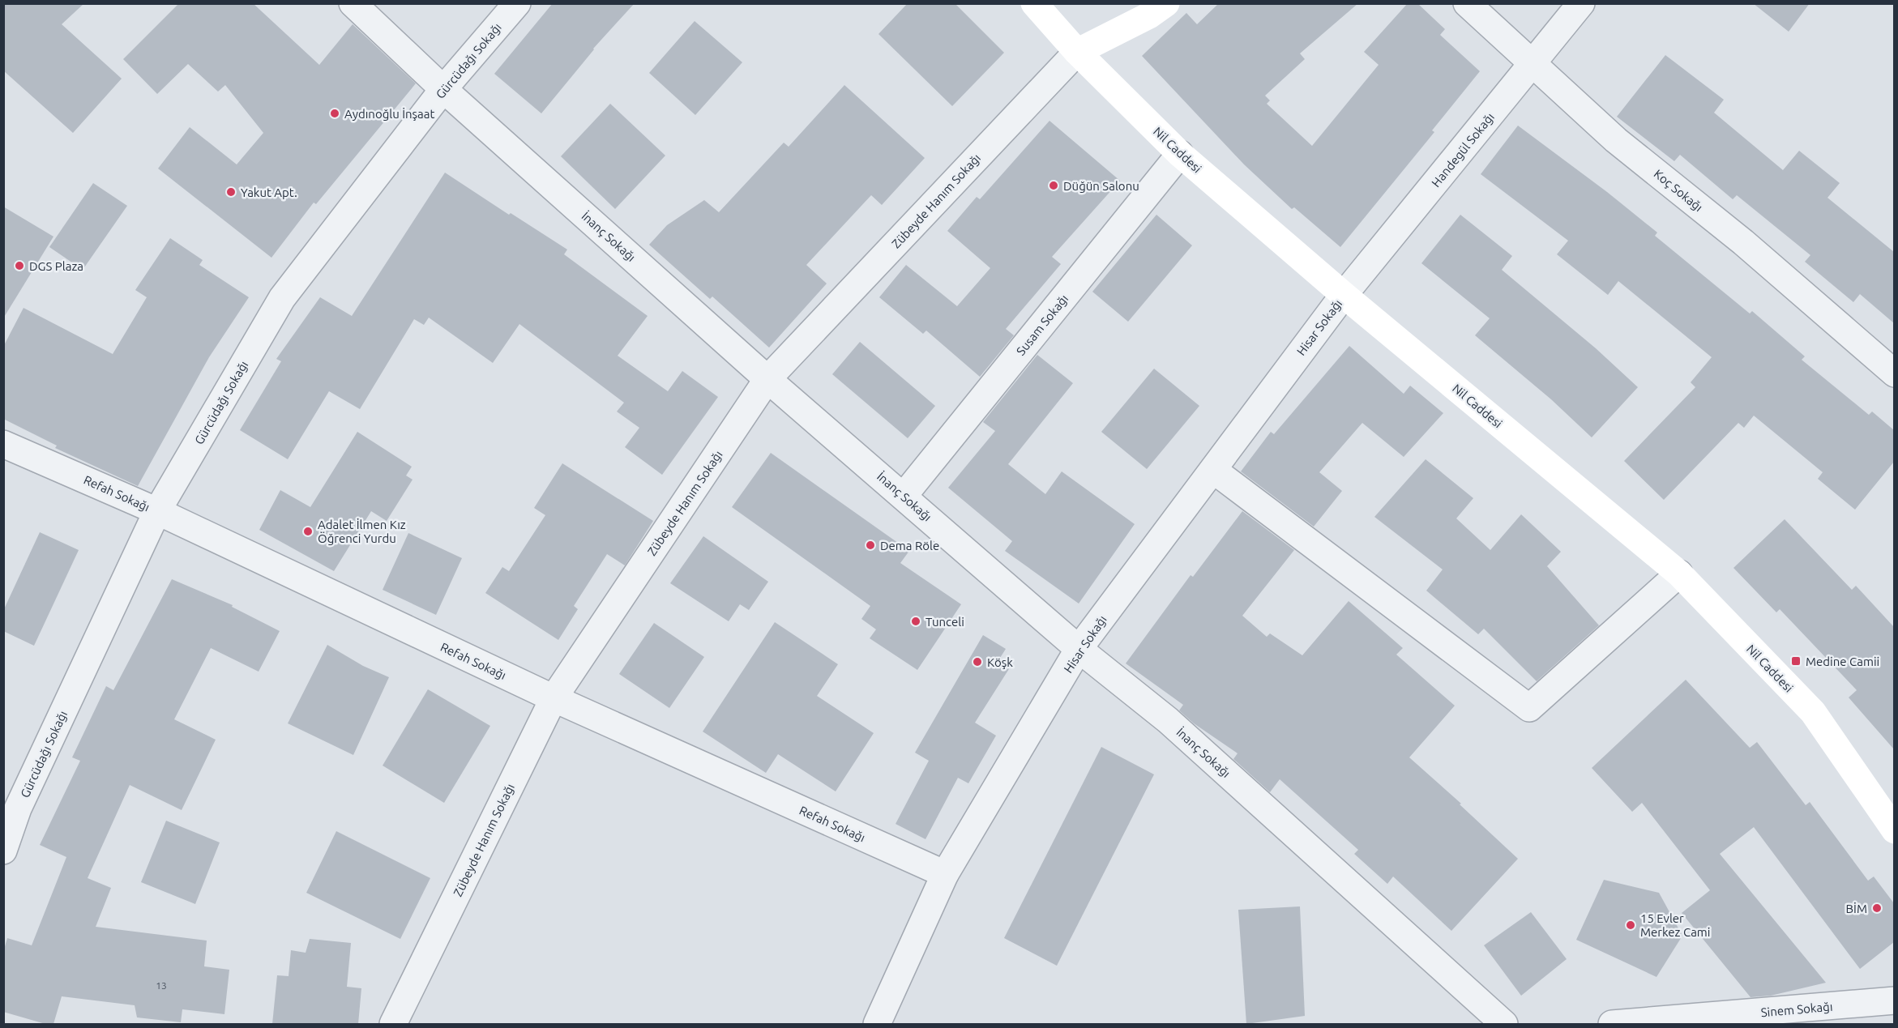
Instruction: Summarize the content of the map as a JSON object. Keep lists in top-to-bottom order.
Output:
{
  "streets": {
    "street": [
      "Gürcüdağı Sokağı",
      "Nil Caddesi",
      "Handegül Sokağı",
      "Koç Sokağı",
      "Zübeyde Hanım Sokağı",
      "İnanç Sokağı",
      "Susam Sokağı",
      "Hisar Sokağı",
      "Refah Sokağı",
      "Sinem Sokağı"
    ]
  },
  "crossings": [
    ["Gürcüdağı Sokağı", "İnanç Sokağı"],
    ["Gürcüdağı Sokağı", "Refah Sokağı"],
    ["Nil Caddesi", "Handegül Sokağı"],
    ["Nil Caddesi", "Zübeyde Hanım Sokağı"],
    ["Nil Caddesi", "Susam Sokağı"],
    ["Nil Caddesi", "Hisar Sokağı"],
    ["Handegül Sokağı", "Koç Sokağı"],
    ["Handegül Sokağı", "Hisar Sokağı"],
    ["Zübeyde Hanım Sokağı", "İnanç Sokağı"],
    ["Zübeyde Hanım Sokağı", "Refah Sokağı"],
    ["İnanç Sokağı", "Susam Sokağı"],
    ["İnanç Sokağı", "Hisar Sokağı"],
    ["Hisar Sokağı", "Refah Sokağı"]
  ],
  "places": {
    "other": [
      "Aydınoğlu İnşaat",
      "Düğün Salonu",
      "Yakut Apt.",
      "DGS Plaza",
      "Adalet İlmen Kız Öğrenci Yurdu",
      "Dema Röle",
      "Tunceli",
      "Köşk",
      "BİM",
      "15 Evler Merkez Cami"
    ],
    "transit": ["Medine Camii"]
  },
  "house_numbers": ["13"]
}
